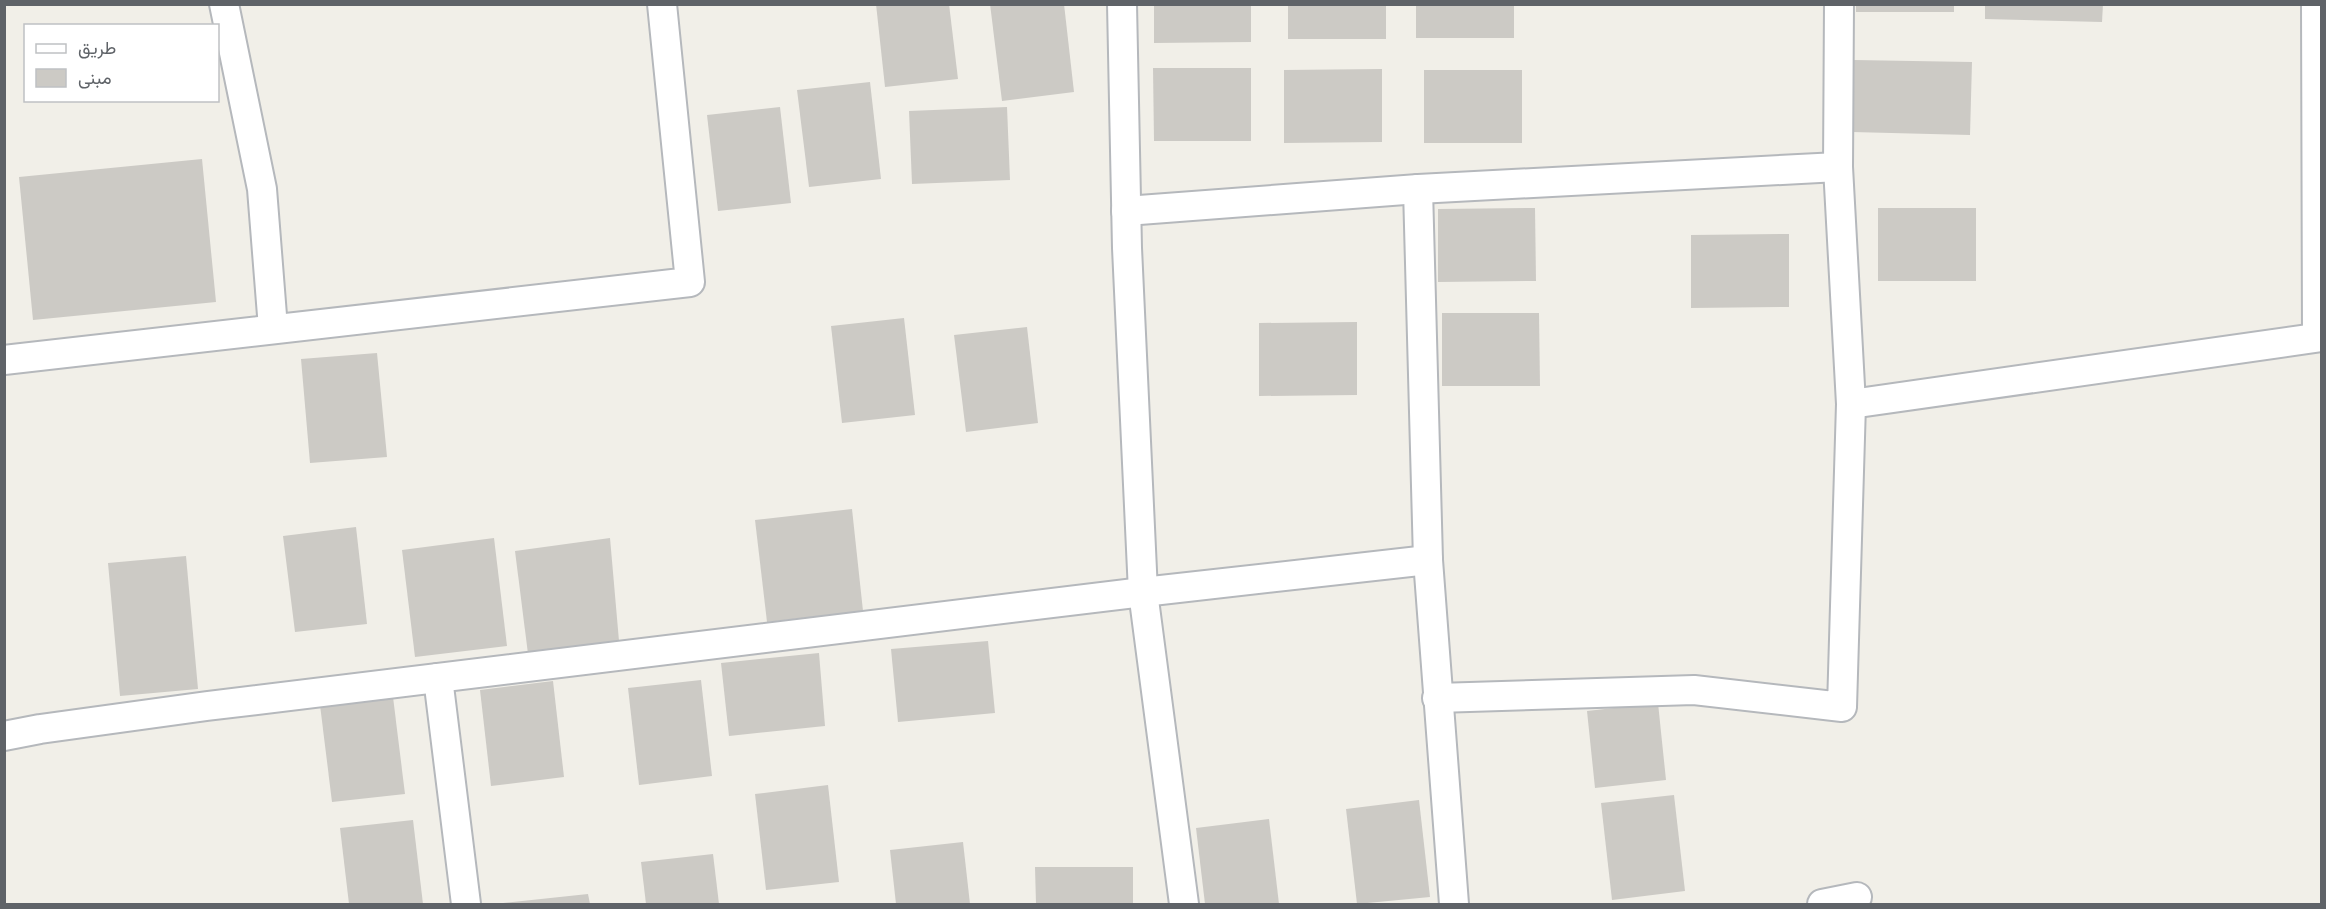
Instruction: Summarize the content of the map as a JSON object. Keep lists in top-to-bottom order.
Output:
{
  "legend": ["طريق", "مبنى"]
}
